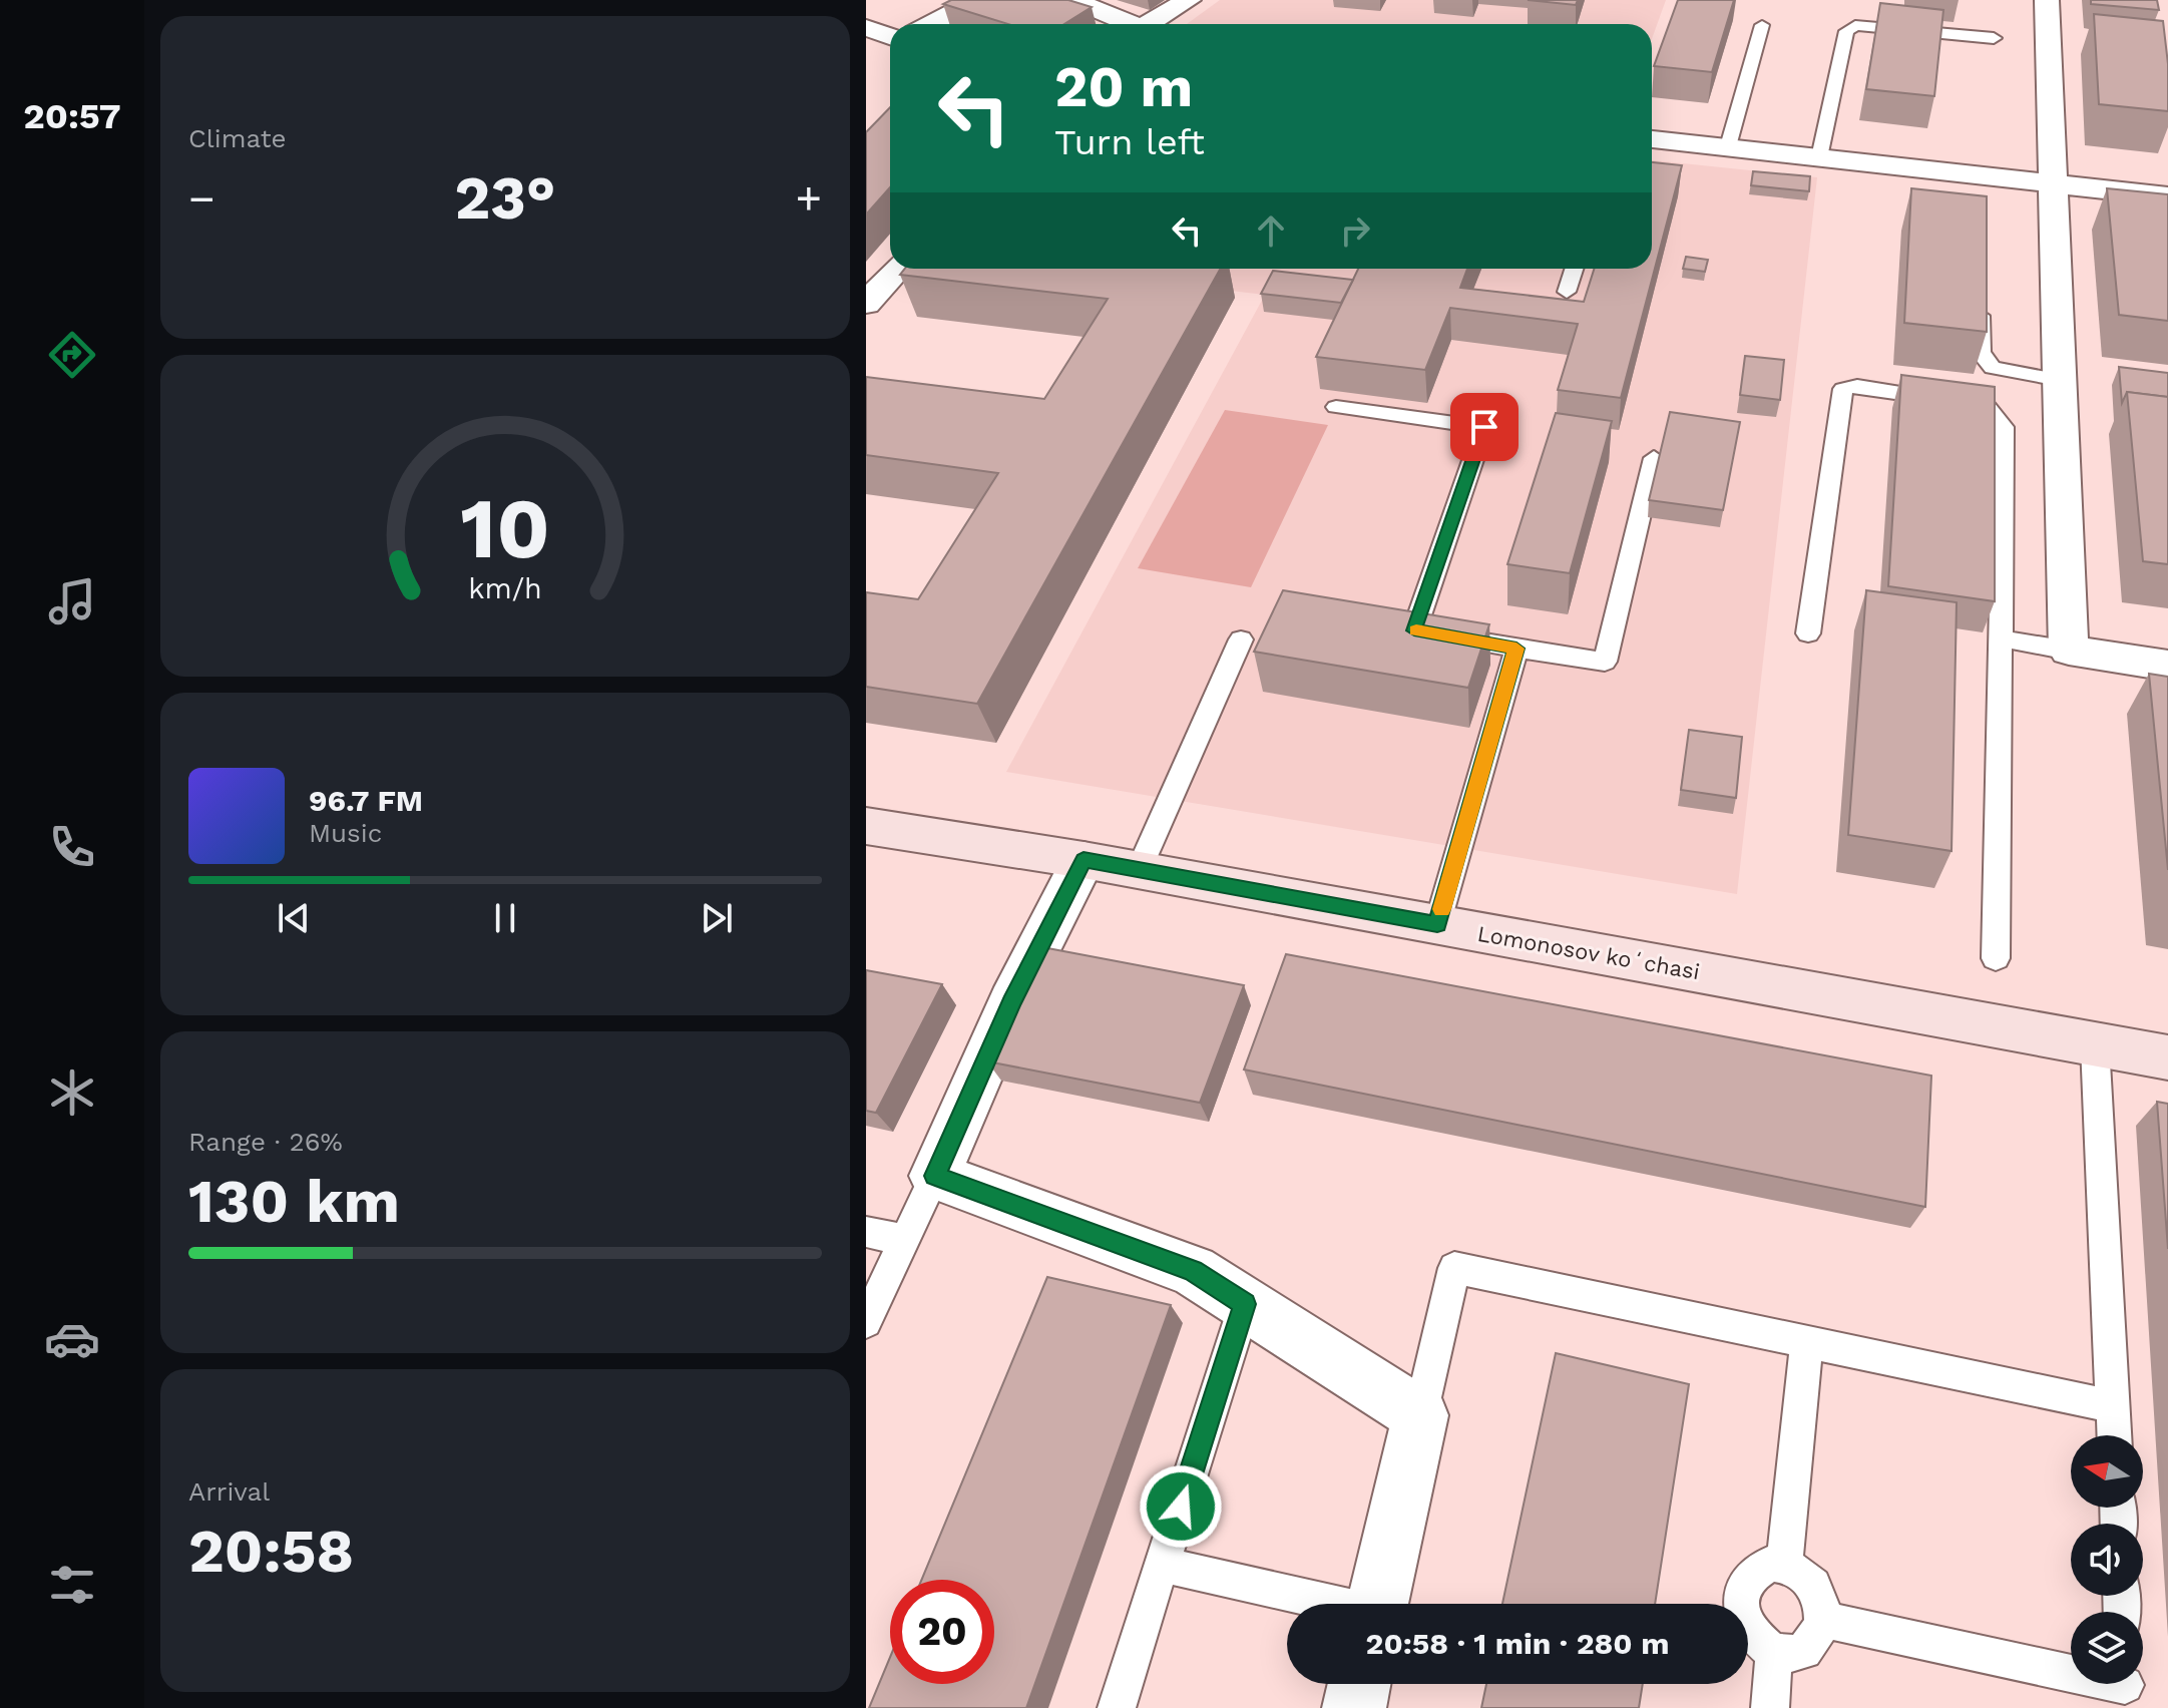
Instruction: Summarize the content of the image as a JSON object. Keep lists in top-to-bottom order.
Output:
{
  "streets": {
    "street": ["Lomonosov koʻchasi"]
  },
  "north": "left",
  "page": {
    "tabs": "20:57",
    "tile": [
      "Climate",
      ["Range · 26%", "130 km"],
      ["Arrival", "20:58"]
    ],
    "turn": ["20 m", "Turn left"],
    "heat": ["−", "23°", "+"],
    "song": ["96.7 FM", "Music"],
    "limit": "20",
    "trip": "20:58 · 1 min · 280 m",
    "gauge": ["10", "km/h"]
  }
}
